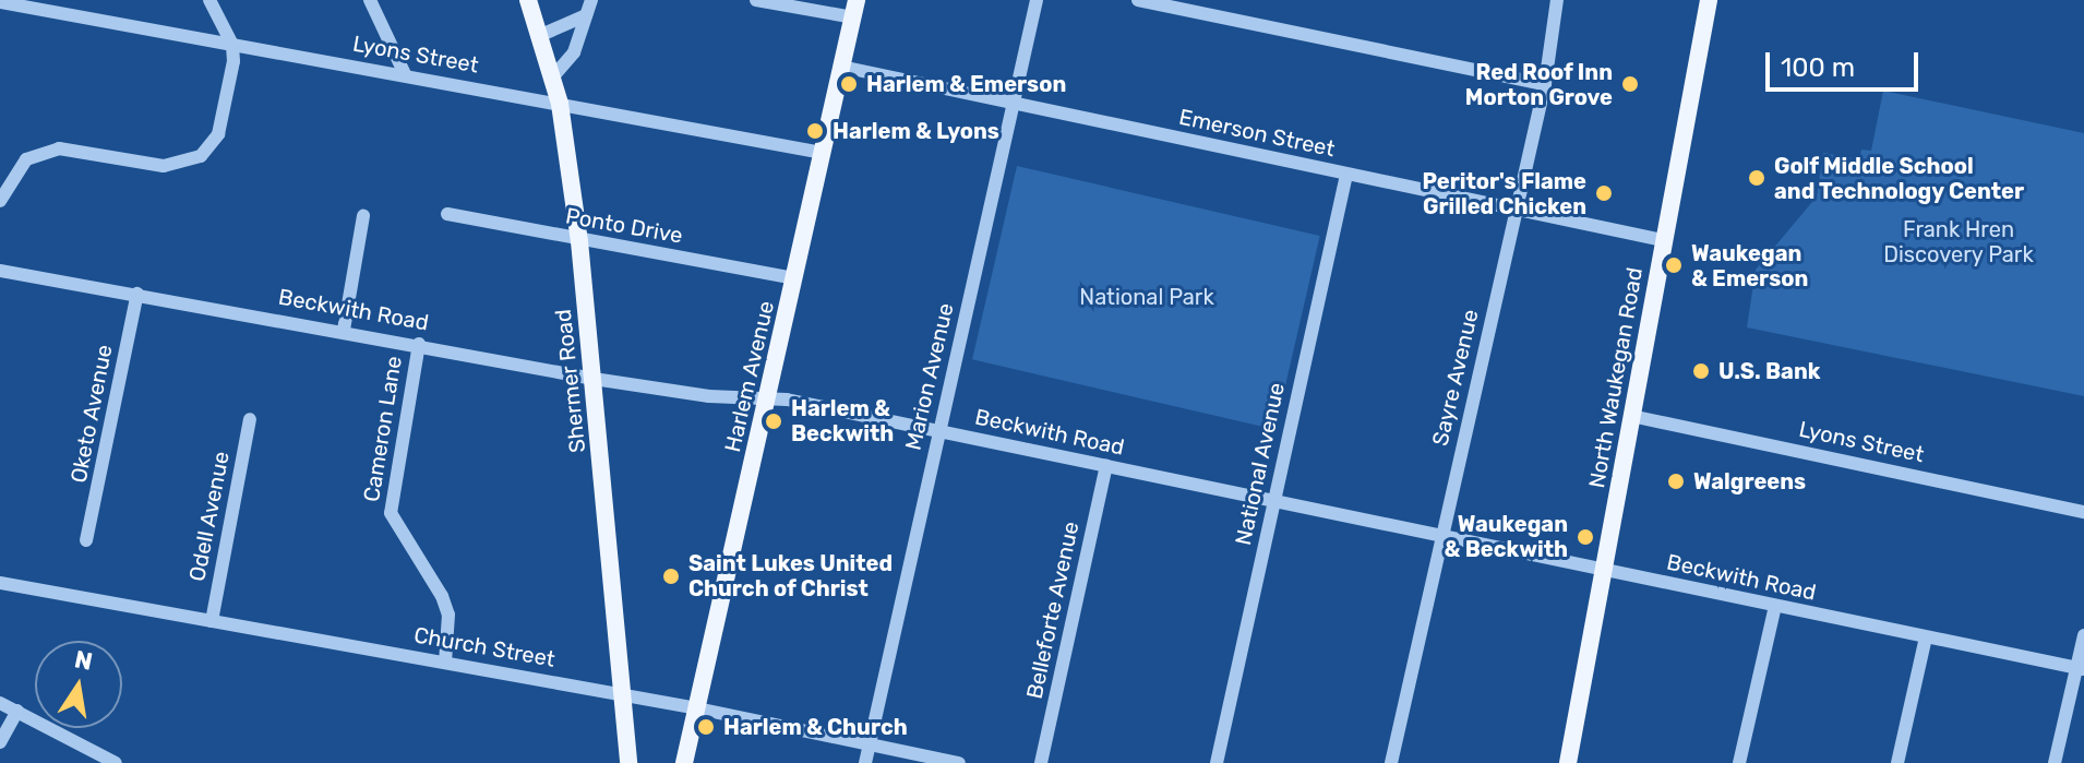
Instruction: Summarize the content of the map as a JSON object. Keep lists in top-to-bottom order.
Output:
{
  "streets": {
    "main road": ["Harlem Avenue", "North Waukegan Road", "Shermer Road"],
    "street": [
      "Lyons Street",
      "Emerson Street",
      "Ponto Drive",
      "Beckwith Road",
      "Marion Avenue",
      "Sayre Avenue",
      "Oketo Avenue",
      "Cameron Lane",
      "National Avenue",
      "Odell Avenue",
      "Belleforte Avenue",
      "Church Street"
    ]
  },
  "crossings": [
    ["Lyons Street", "Harlem Avenue"],
    ["Lyons Street", "North Waukegan Road"],
    ["Lyons Street", "Shermer Road"],
    ["Emerson Street", "Harlem Avenue"],
    ["Emerson Street", "Marion Avenue"],
    ["Emerson Street", "Sayre Avenue"],
    ["Emerson Street", "North Waukegan Road"],
    ["Emerson Street", "National Avenue"],
    ["Ponto Drive", "Harlem Avenue"],
    ["Ponto Drive", "Shermer Road"],
    ["Beckwith Road", "Harlem Avenue"],
    ["Beckwith Road", "Marion Avenue"],
    ["Beckwith Road", "Sayre Avenue"],
    ["Beckwith Road", "North Waukegan Road"],
    ["Beckwith Road", "Shermer Road"],
    ["Beckwith Road", "Oketo Avenue"],
    ["Beckwith Road", "Cameron Lane"],
    ["Beckwith Road", "National Avenue"],
    ["Beckwith Road", "Belleforte Avenue"],
    ["Harlem Avenue", "Church Street"],
    ["Marion Avenue", "Church Street"],
    ["Shermer Road", "Church Street"],
    ["Cameron Lane", "Church Street"],
    ["Odell Avenue", "Church Street"]
  ],
  "parks": ["Frank Hren Discovery Park", "National Park"],
  "places": [
    "Harlem & Emerson",
    "Red Roof Inn Morton Grove",
    "Harlem & Lyons",
    "Golf Middle School and Technology Center",
    "Peritor's Flame Grilled Chicken",
    "Waukegan & Emerson",
    "U.S. Bank",
    "Harlem & Beckwith",
    "Walgreens",
    "Waukegan & Beckwith",
    "Saint Lukes United Church of Christ",
    "Harlem & Church"
  ],
  "scale_bar": "100 m",
  "north": "top"
}
